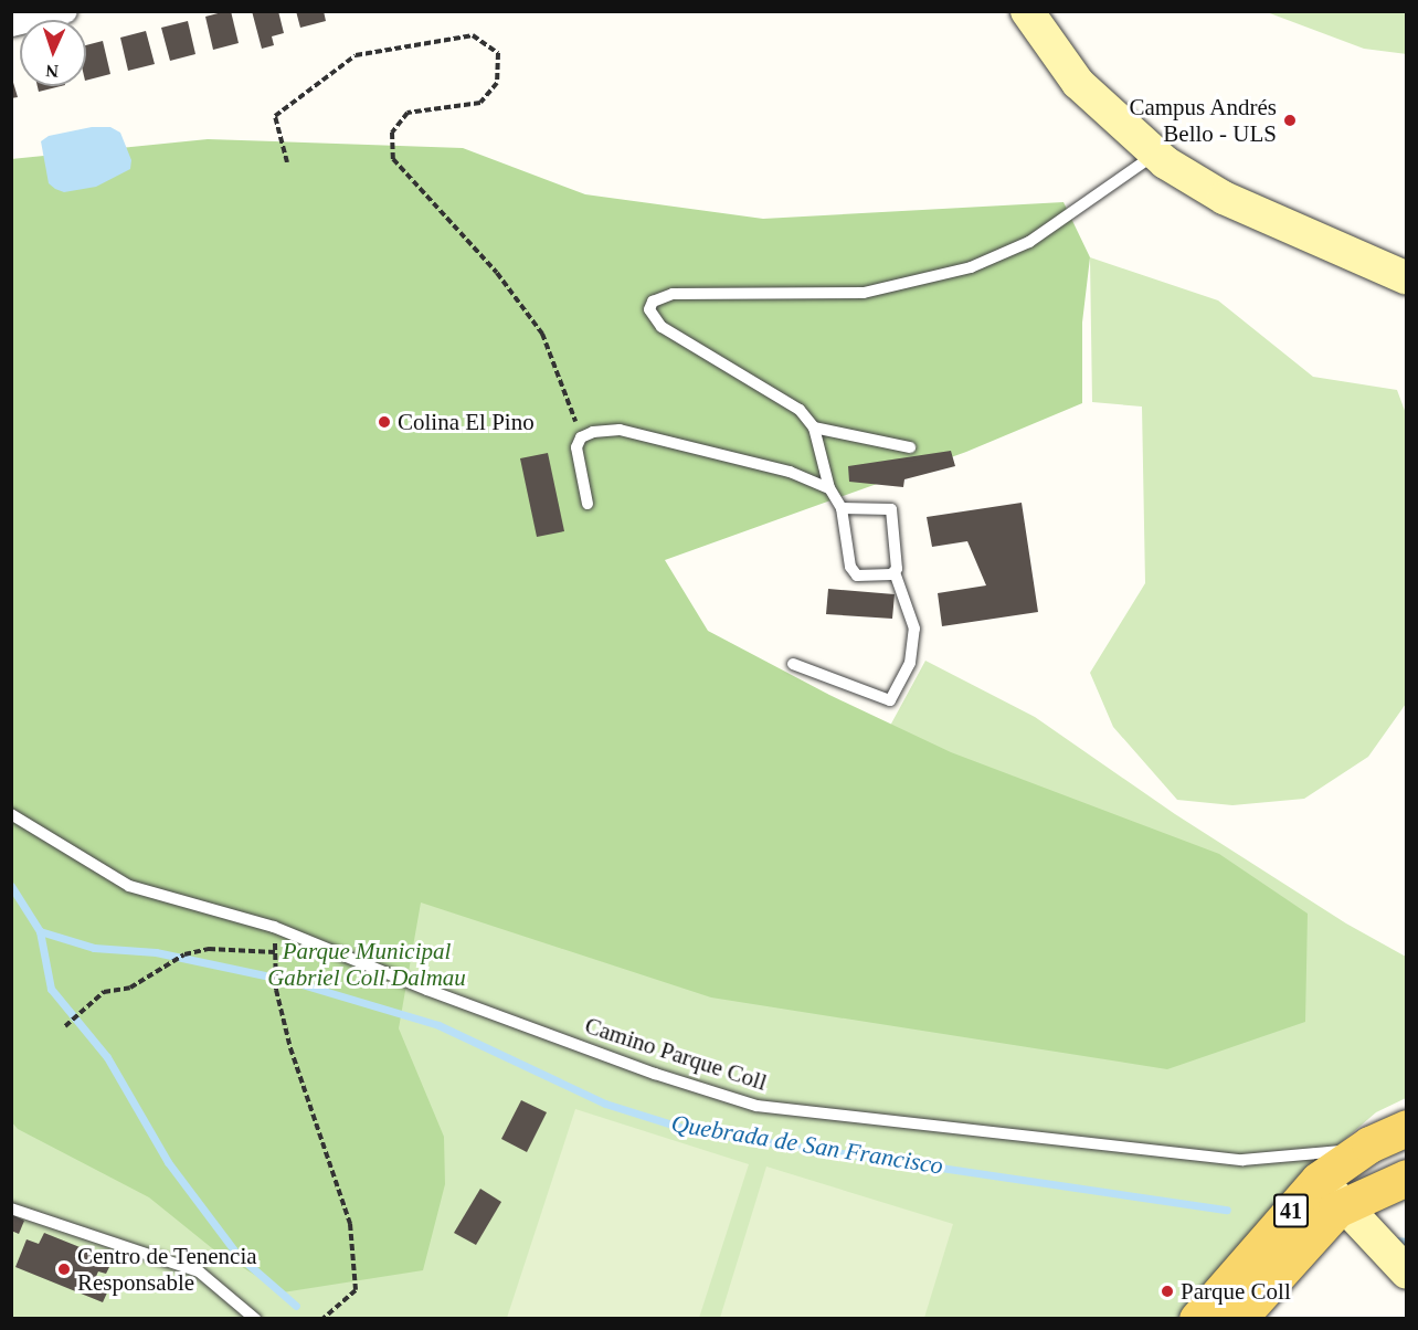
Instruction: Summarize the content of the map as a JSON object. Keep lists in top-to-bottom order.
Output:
{
  "streets": {
    "main road": ["41"],
    "lane": ["Camino Parque Coll"]
  },
  "crossings": [
    ["Camino Parque Coll", "41"]
  ],
  "water": ["Quebrada de San Francisco"],
  "parks": ["Parque Municipal Gabriel Coll Dalmau"],
  "places": [
    "Campus Andrés Bello - ULS",
    "Colina El Pino",
    "Centro de Tenencia Responsable",
    "Parque Coll"
  ],
  "north": "bottom"
}
